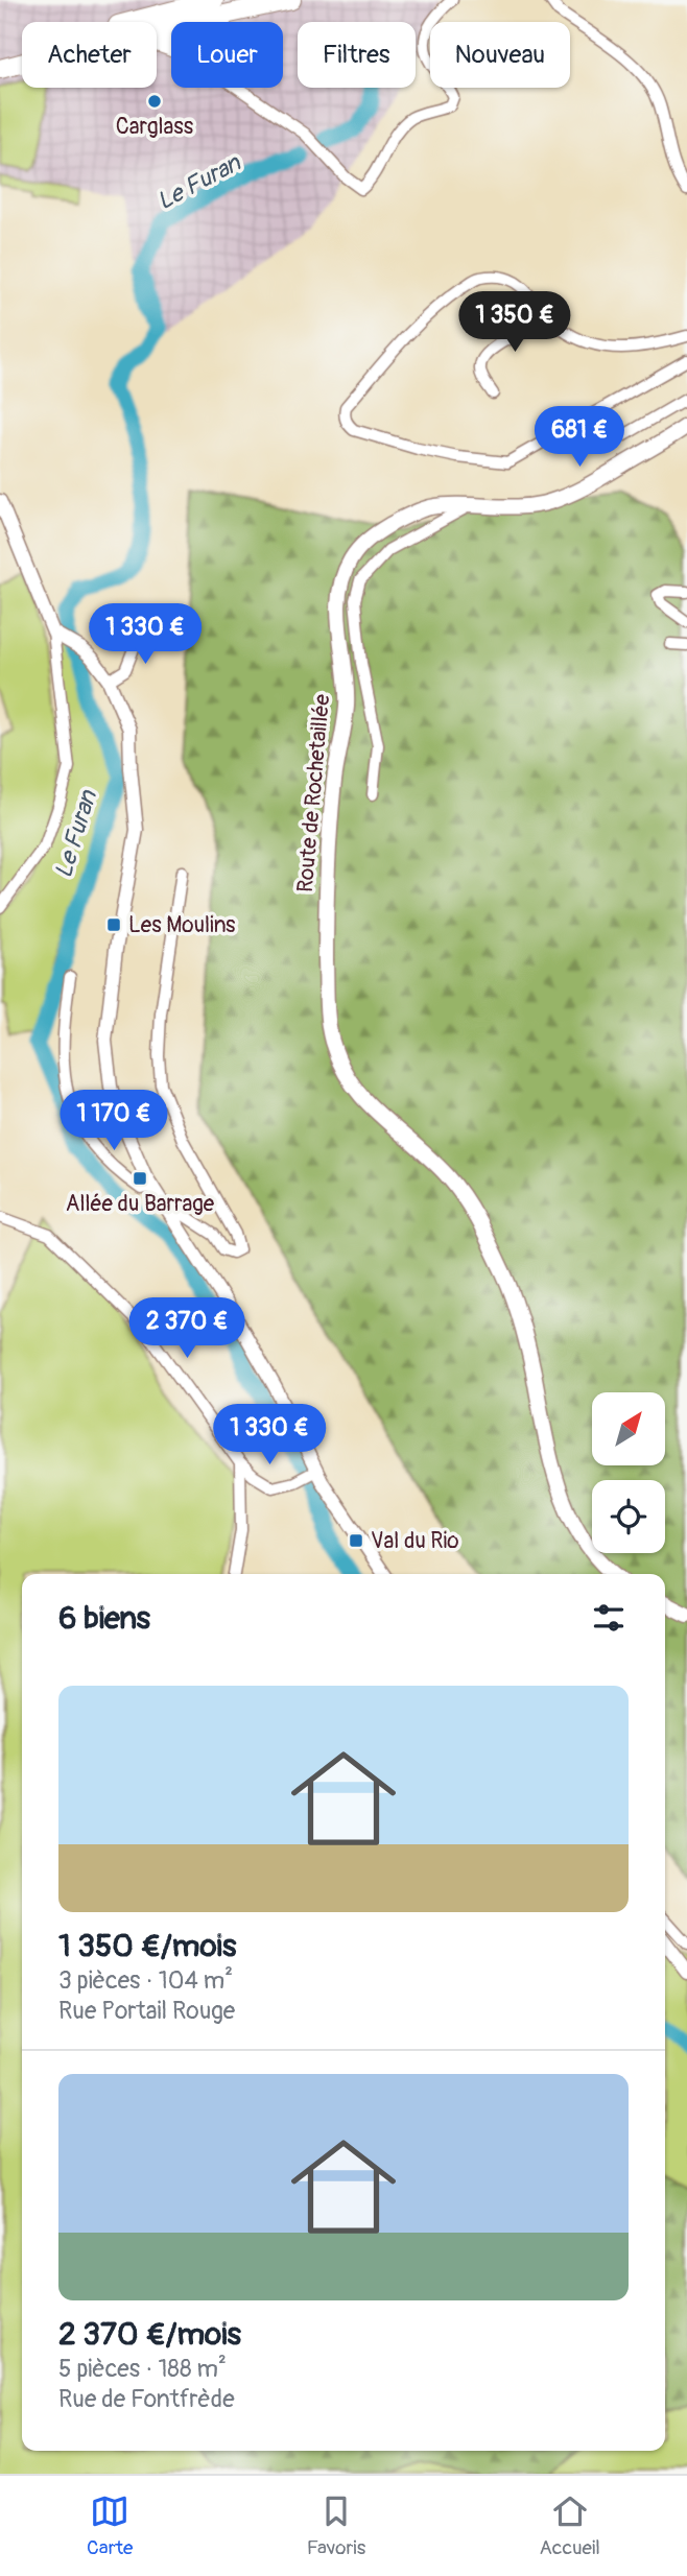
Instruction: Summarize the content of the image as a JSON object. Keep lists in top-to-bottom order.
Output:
{
  "streets": {
    "main road": ["Route de Rochetaillée"]
  },
  "water": ["Le Furan"],
  "places": {
    "other": ["Carglass"],
    "transit": ["Les Moulins", "Allée du Barrage", "Val du Rio"]
  },
  "north": "top right",
  "page": {
    "chip": [
      "Acheter",
      "Louer",
      "Filtres",
      "Nouveau"
    ],
    "price": [
      "1 350 €",
      "681 €",
      "1 330 €",
      "1 170 €",
      "2 370 €",
      "1 330 €"
    ],
    "heading": "6 biens",
    "list": [
      {
        "name": "1 350 €/mois",
        "note": "3 pièces · 104 m² · Rue Portail Rouge"
      },
      {
        "name": "2 370 €/mois",
        "note": "5 pièces · 188 m² · Rue de Fontfrède"
      }
    ],
    "tabs": ["Carte", "Favoris", "Accueil"]
  }
}
